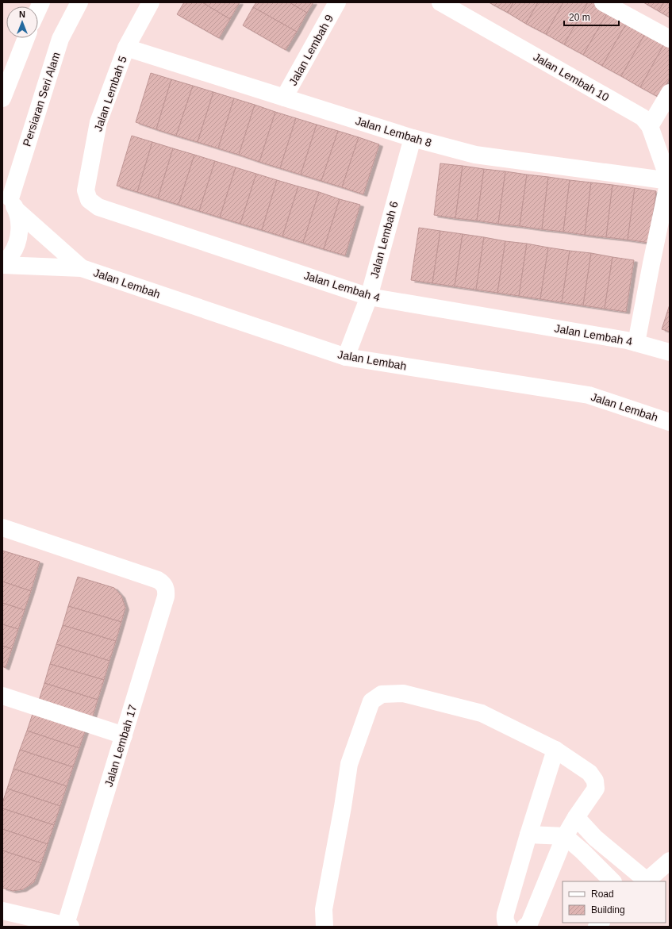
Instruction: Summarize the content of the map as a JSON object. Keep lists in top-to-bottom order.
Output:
{
  "streets": {
    "street": [
      "Jalan Lembah 9",
      "Jalan Lembah 10",
      "Jalan Lembah 5",
      "Persiaran Seri Alam",
      "Jalan Lembah 8",
      "Jalan Lembah 6",
      "Jalan Lembah",
      "Jalan Lembah 4",
      "Jalan Lembah 17"
    ]
  },
  "crossings": [
    ["Jalan Lembah 9", "Jalan Lembah 8"],
    ["Jalan Lembah 10", "Jalan Lembah 8"],
    ["Jalan Lembah 5", "Jalan Lembah 8"],
    ["Jalan Lembah 5", "Jalan Lembah 4"],
    ["Persiaran Seri Alam", "Jalan Lembah"],
    ["Jalan Lembah 8", "Jalan Lembah 6"],
    ["Jalan Lembah 6", "Jalan Lembah"],
    ["Jalan Lembah 6", "Jalan Lembah 4"]
  ],
  "legend": ["Road", "Building"],
  "scale_bar": "20 m",
  "north": "top"
}
